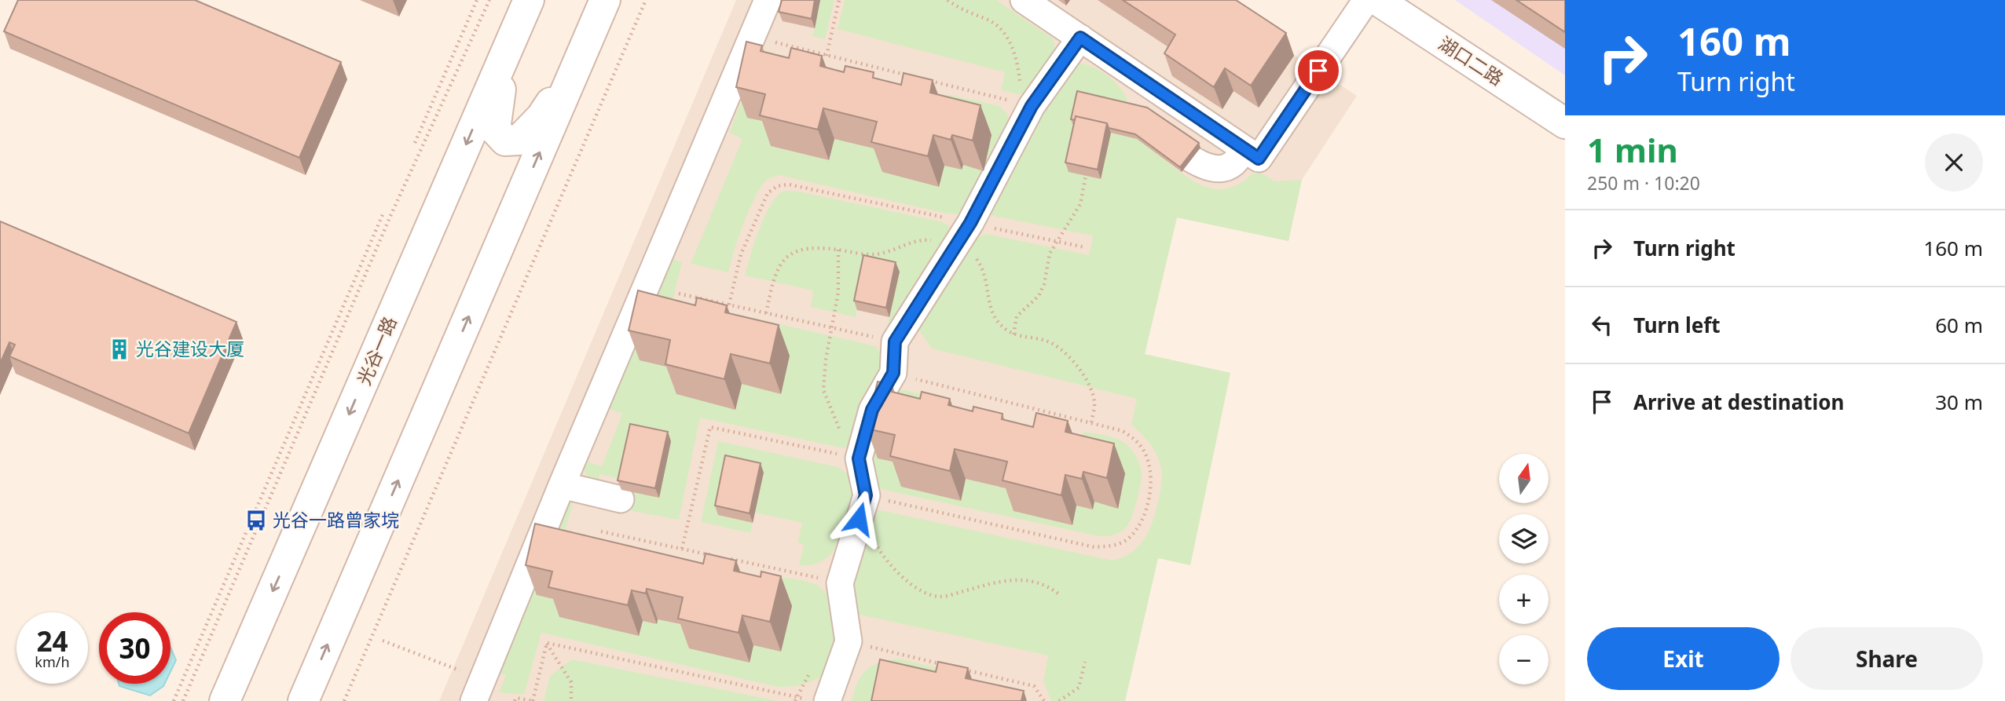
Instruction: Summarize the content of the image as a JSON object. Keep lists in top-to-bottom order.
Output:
{
  "streets": {
    "main road": ["湖口二路", "光谷一路"]
  },
  "places": {
    "building": ["光谷建设大厦"],
    "bus stop": ["光谷一路曾家垸"]
  },
  "north": "top",
  "page": {
    "turn": ["160 m", "Turn right"],
    "heading": ["1 min", "250 m · 10:20"],
    "list": [
      {
        "name": "Turn right",
        "value": "160 m"
      },
      {
        "name": "Turn left",
        "value": "60 m"
      },
      {
        "name": "Arrive at destination",
        "value": "30 m"
      }
    ],
    "map_buttons": ["+", "−"],
    "speed": "24 km/h",
    "limit": "30",
    "buttons": ["Exit", "Share"]
  }
}
